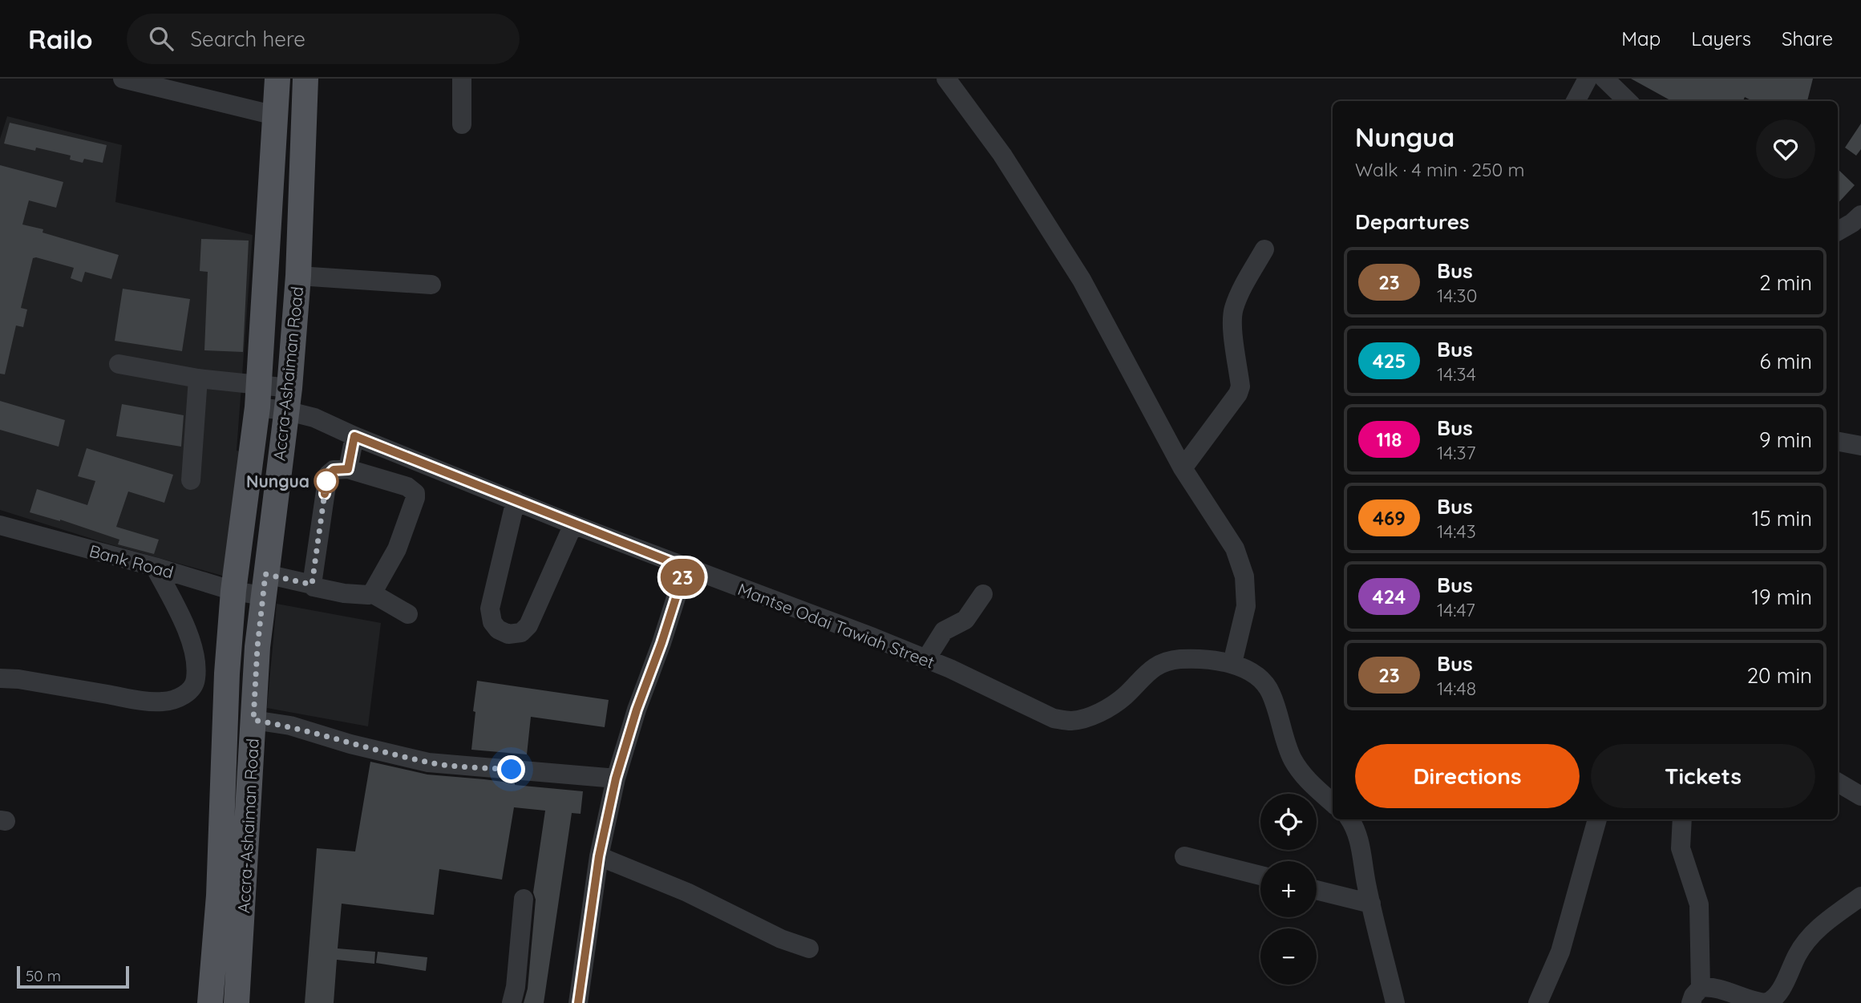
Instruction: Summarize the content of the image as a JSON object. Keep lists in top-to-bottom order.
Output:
{
  "streets": {
    "main road": ["Accra-Ashaiman Road"],
    "street": ["Bank Road", "Mantse Odai Tawiah Street"]
  },
  "crossings": [
    ["Accra-Ashaiman Road", "Bank Road"],
    ["Accra-Ashaiman Road", "Mantse Odai Tawiah Street"]
  ],
  "places": ["Nungua"],
  "lines": ["bus line 23"],
  "scale_bar": "50 m",
  "page": {
    "header": "Railo",
    "search": "Search here",
    "nav": ["Map", "Layers", "Share"],
    "on_map": "23",
    "heading": [
      ["Nungua", "Walk · 4 min · 250 m"],
      "Departures"
    ],
    "list": [
      {
        "mark": "23",
        "name": "Bus",
        "note": "14:30",
        "value": "2 min"
      },
      {
        "mark": "425",
        "name": "Bus",
        "note": "14:34",
        "value": "6 min"
      },
      {
        "mark": "118",
        "name": "Bus",
        "note": "14:37",
        "value": "9 min"
      },
      {
        "mark": "469",
        "name": "Bus",
        "note": "14:43",
        "value": "15 min"
      },
      {
        "mark": "424",
        "name": "Bus",
        "note": "14:47",
        "value": "19 min"
      },
      {
        "mark": "23",
        "name": "Bus",
        "note": "14:48",
        "value": "20 min"
      }
    ],
    "buttons": ["Directions", "Tickets"],
    "map_buttons": ["+", "−"],
    "scale": "50 m"
  }
}
